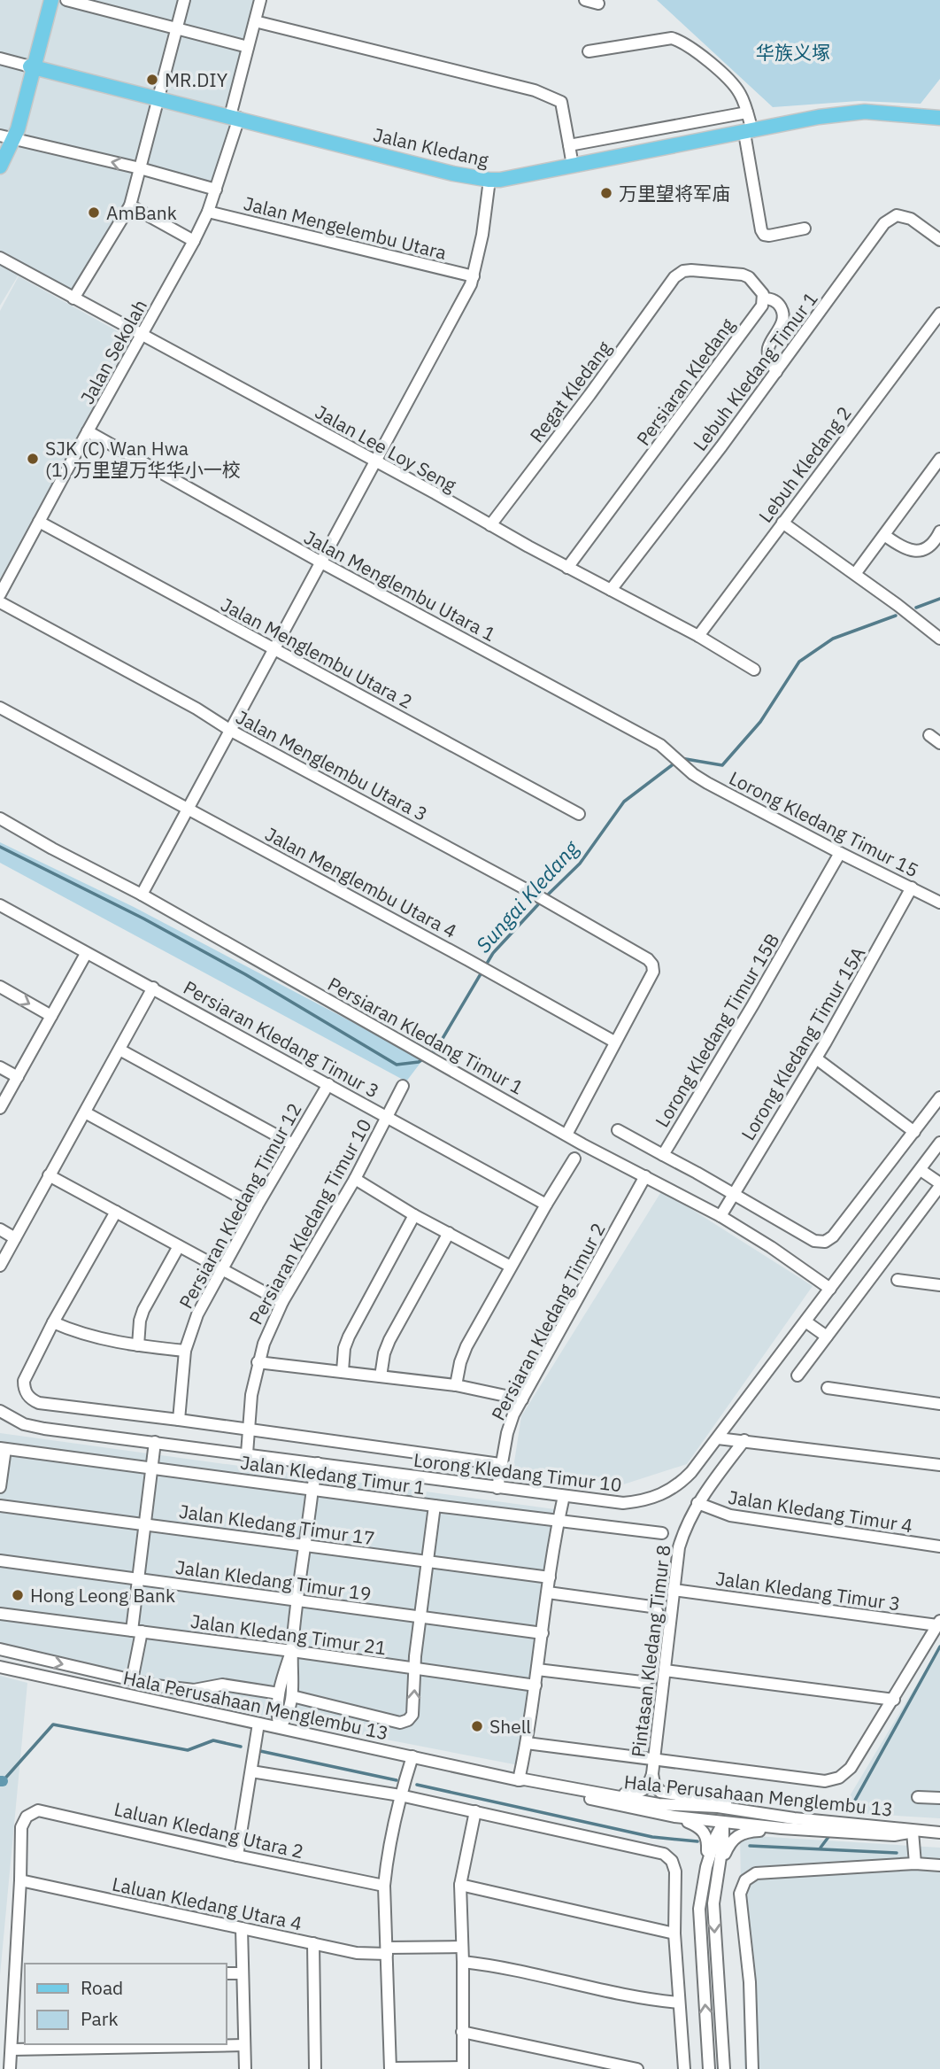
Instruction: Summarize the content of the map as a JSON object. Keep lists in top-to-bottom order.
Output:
{
  "streets": {
    "main road": ["Jalan Kledang"],
    "street": [
      "Jalan Mengelembu Utara",
      "Jalan Sekolah",
      "Lebuh Kledang Timur 1",
      "Persiaran Kledang",
      "Regat Kledang",
      "Jalan Lee Loy Seng",
      "Lebuh Kledang 2",
      "Jalan Menglembu Utara 1",
      "Jalan Menglembu Utara 2",
      "Jalan Menglembu Utara 3",
      "Lorong Kledang Timur 15",
      "Jalan Menglembu Utara 4",
      "Lorong Kledang Timur 15B",
      "Persiaran Kledang Timur 1",
      "Persiaran Kledang Timur 3",
      "Lorong Kledang Timur 15A",
      "Persiaran Kledang Timur 12",
      "Persiaran Kledang Timur 10",
      "Persiaran Kledang Timur 2",
      "Lorong Kledang Timur 10",
      "Jalan Kledang Timur 1",
      "Jalan Kledang Timur 4",
      "Jalan Kledang Timur 17",
      "Jalan Kledang Timur 19",
      "Jalan Kledang Timur 3",
      "Jalan Kledang Timur 21",
      "Pintasan Kledang Timur 8",
      "Hala Perusahaan Menglembu 13",
      "Laluan Kledang Utara 2",
      "Laluan Kledang Utara 4"
    ]
  },
  "crossings": [
    ["Jalan Kledang", "Jalan Sekolah"],
    ["Jalan Mengelembu Utara", "Jalan Sekolah"],
    ["Jalan Sekolah", "Jalan Lee Loy Seng"],
    ["Jalan Sekolah", "Jalan Menglembu Utara 1"],
    ["Jalan Sekolah", "Jalan Menglembu Utara 2"],
    ["Lebuh Kledang Timur 1", "Jalan Lee Loy Seng"],
    ["Persiaran Kledang", "Regat Kledang"],
    ["Persiaran Kledang", "Jalan Lee Loy Seng"],
    ["Regat Kledang", "Jalan Lee Loy Seng"],
    ["Jalan Lee Loy Seng", "Lebuh Kledang 2"],
    ["Jalan Menglembu Utara 1", "Lorong Kledang Timur 15"],
    ["Jalan Menglembu Utara 3", "Jalan Menglembu Utara 4"],
    ["Lorong Kledang Timur 15", "Lorong Kledang Timur 15B"],
    ["Lorong Kledang Timur 15", "Lorong Kledang Timur 15A"],
    ["Lorong Kledang Timur 15B", "Lorong Kledang Timur 15A"],
    ["Persiaran Kledang Timur 1", "Lorong Kledang Timur 15A"],
    ["Persiaran Kledang Timur 1", "Persiaran Kledang Timur 2"],
    ["Persiaran Kledang Timur 1", "Lorong Kledang Timur 10"],
    ["Persiaran Kledang Timur 3", "Persiaran Kledang Timur 12"],
    ["Persiaran Kledang Timur 3", "Persiaran Kledang Timur 10"],
    ["Persiaran Kledang Timur 12", "Lorong Kledang Timur 10"],
    ["Persiaran Kledang Timur 10", "Lorong Kledang Timur 10"],
    ["Persiaran Kledang Timur 2", "Lorong Kledang Timur 10"],
    ["Jalan Kledang Timur 4", "Pintasan Kledang Timur 8"],
    ["Jalan Kledang Timur 3", "Pintasan Kledang Timur 8"],
    ["Pintasan Kledang Timur 8", "Hala Perusahaan Menglembu 13"],
    ["Laluan Kledang Utara 2", "Laluan Kledang Utara 4"]
  ],
  "water": ["Sungai Kledang"],
  "parks": ["华族义塚"],
  "places": [
    "MR.DIY",
    "万里望将军庙",
    "AmBank",
    "SJK (C) Wan Hwa (1) 万里望万华华小一校",
    "Hong Leong Bank",
    "Shell"
  ],
  "legend": ["Road", "Park"]
}
